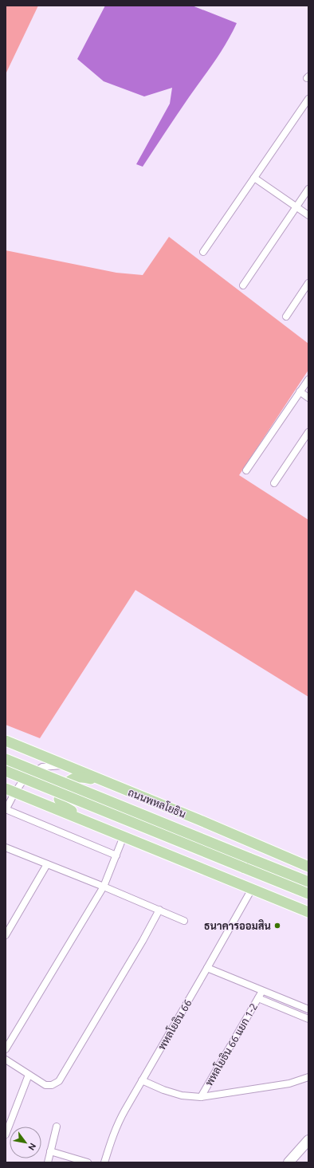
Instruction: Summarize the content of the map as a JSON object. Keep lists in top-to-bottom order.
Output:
{
  "streets": {
    "main road": ["ถนนพหลโยธิน"],
    "street": ["พหลโยธิน 66", "พหลโยธิน 66 แยก 1-2"]
  },
  "places": ["ธนาคารออมสิน"],
  "north": "bottom right"
}
